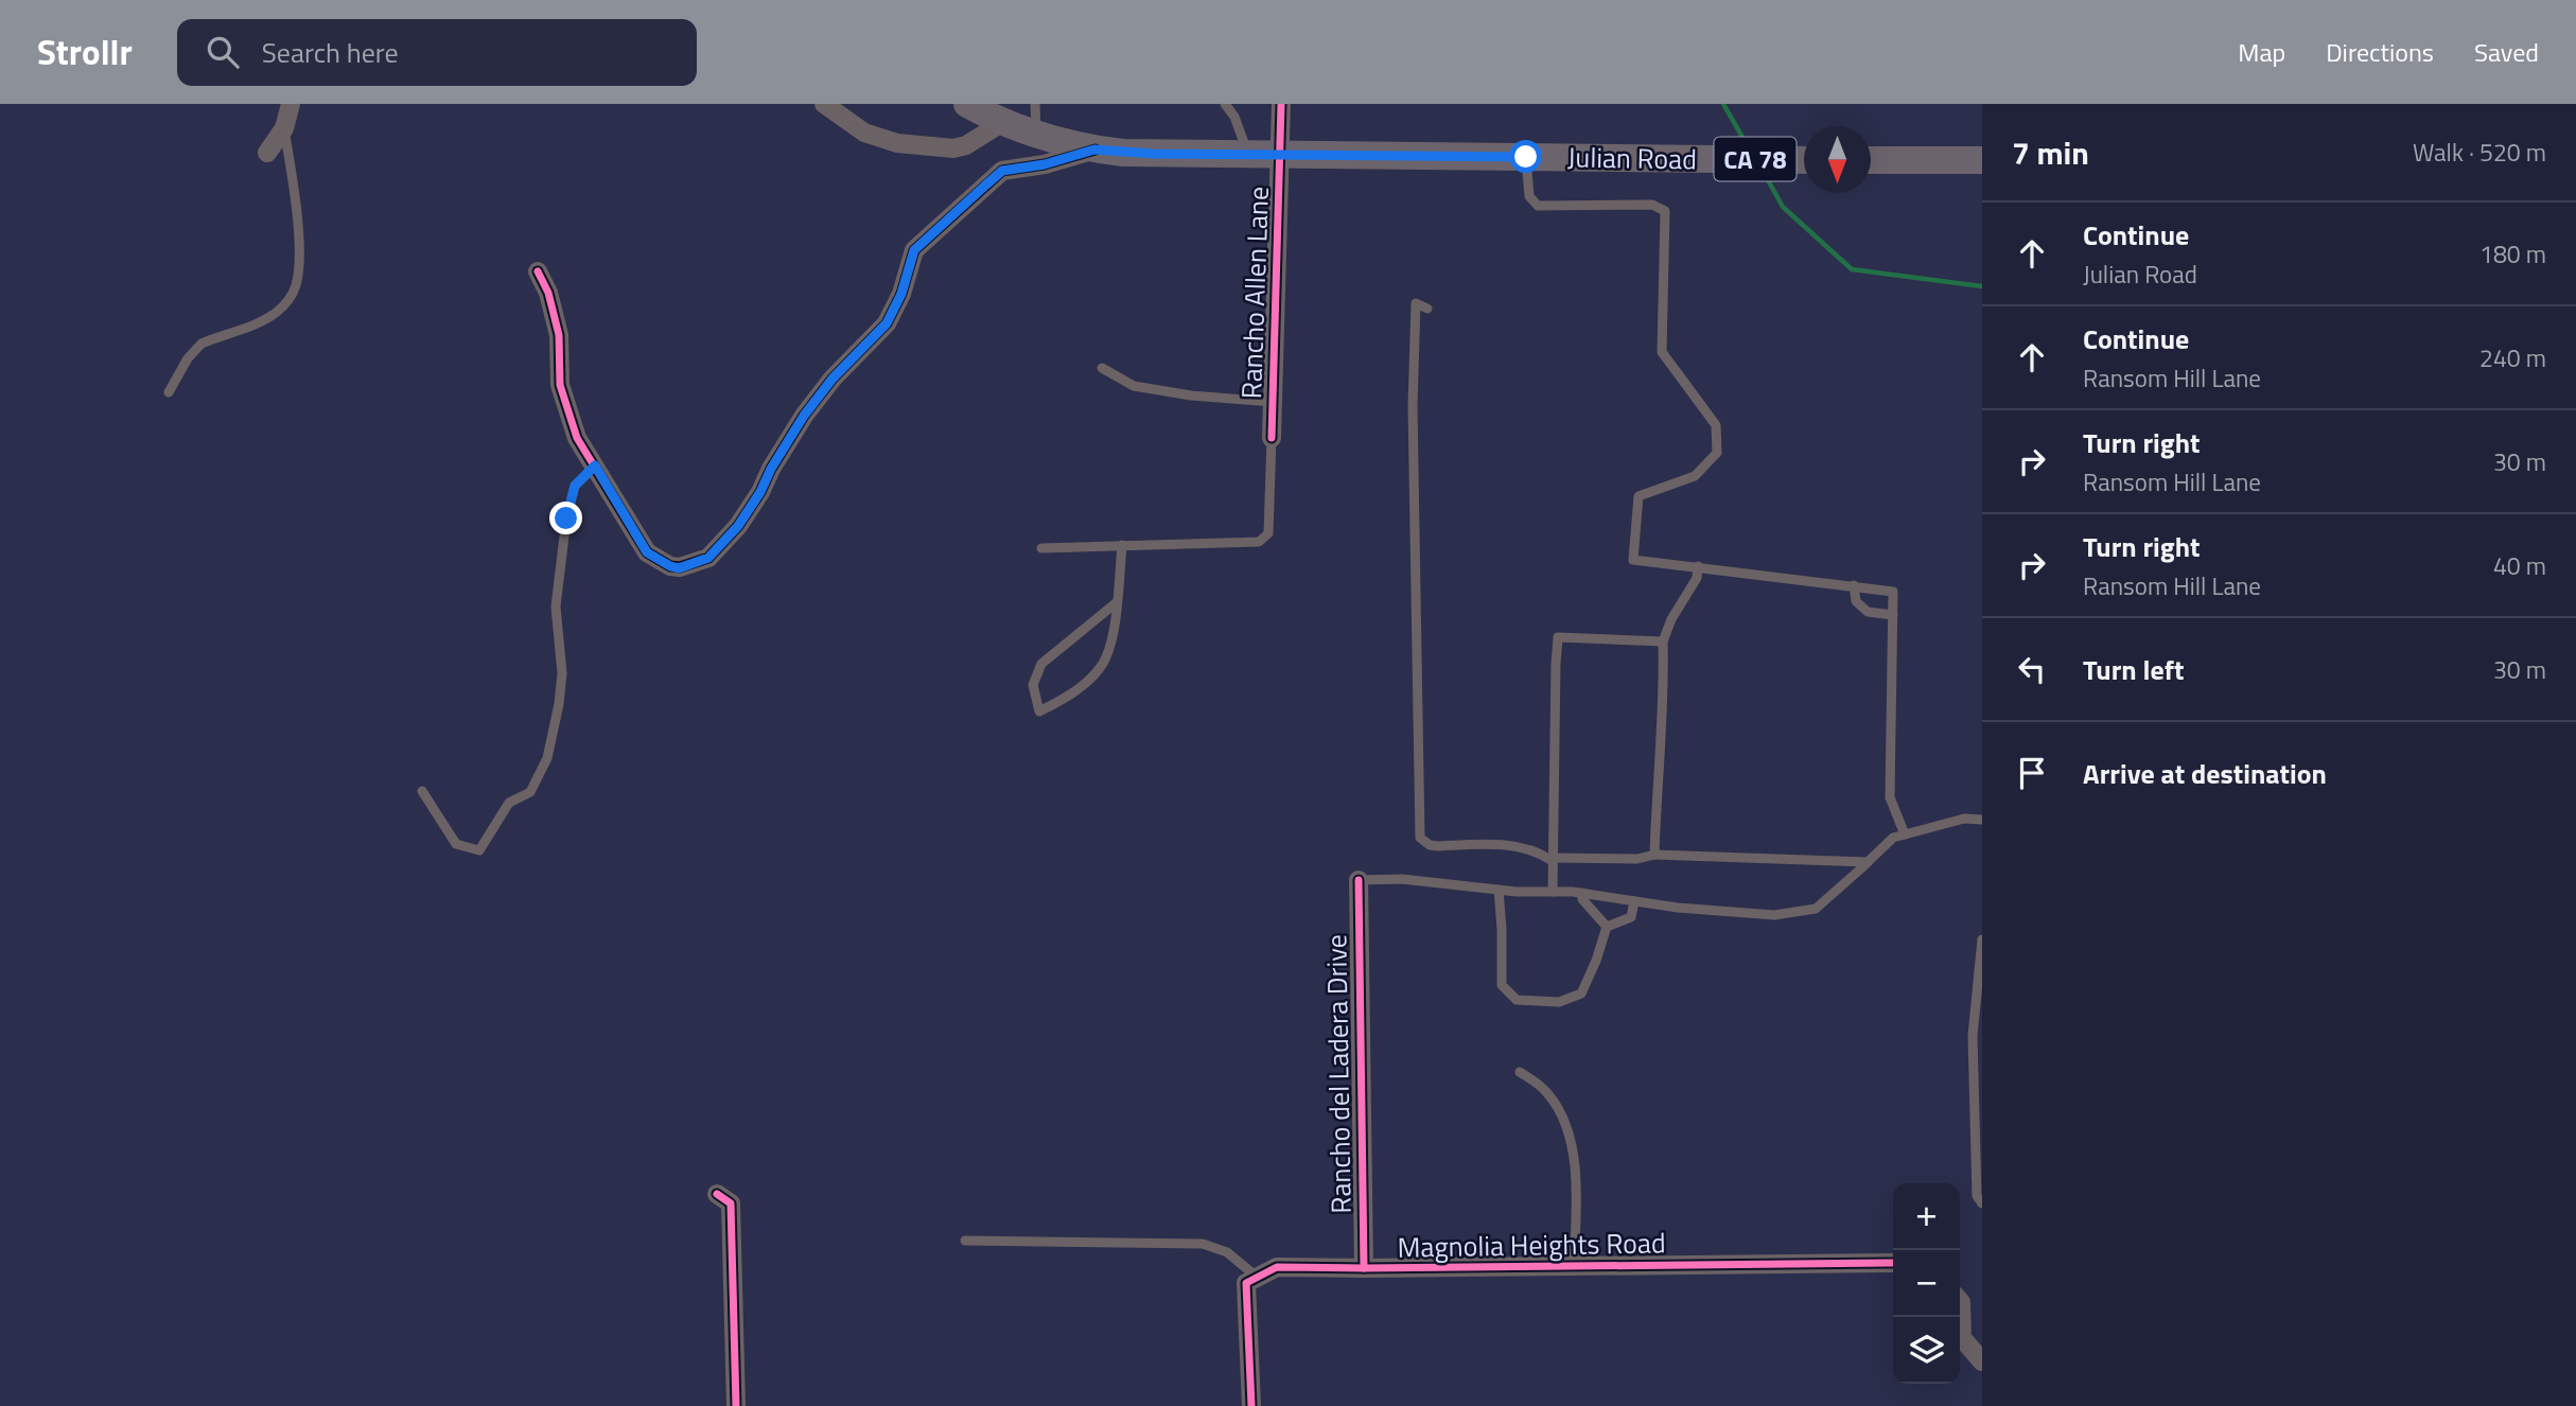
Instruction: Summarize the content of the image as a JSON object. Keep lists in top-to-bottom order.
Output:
{
  "streets": {
    "main road": ["Julian Road", "CA 78"],
    "street": ["Rancho Allen Lane", "Rancho del Ladera Drive", "Magnolia Heights Road"]
  },
  "crossings": [
    ["Julian Road", "Rancho Allen Lane"],
    ["Rancho del Ladera Drive", "Magnolia Heights Road"]
  ],
  "north": "bottom",
  "page": {
    "header": "Strollr",
    "search": "Search here",
    "nav": ["Map", "Directions", "Saved"],
    "heading": ["7 min", "Walk · 520 m"],
    "list": [
      ["Continue", "Julian Road", "180 m"],
      ["Continue", "Ransom Hill Lane", "240 m"],
      ["Turn right", "Ransom Hill Lane", "30 m"],
      ["Turn right", "Ransom Hill Lane", "40 m"],
      ["Turn left", "30 m"],
      "Arrive at destination"
    ],
    "map_buttons": ["+", "−"]
  }
}
